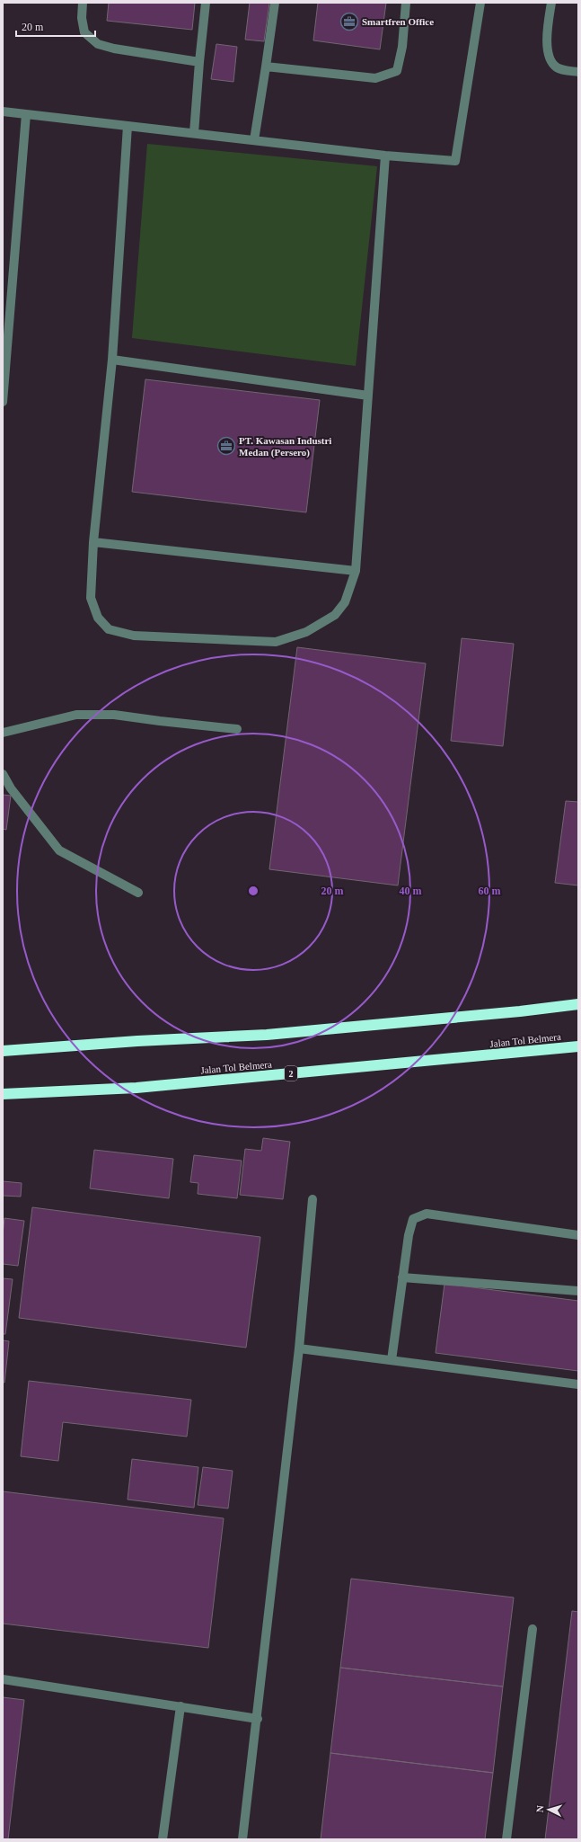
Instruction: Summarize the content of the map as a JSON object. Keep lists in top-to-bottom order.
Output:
{
  "streets": {
    "highway": ["Jalan Tol Belmera", "2"]
  },
  "places": {
    "office": ["Smartfren Office", "PT. Kawasan Industri Medan (Persero)"]
  },
  "scale_bar": "20 m",
  "north": "left",
  "rings": ["20 m", "40 m", "60 m"]
}
